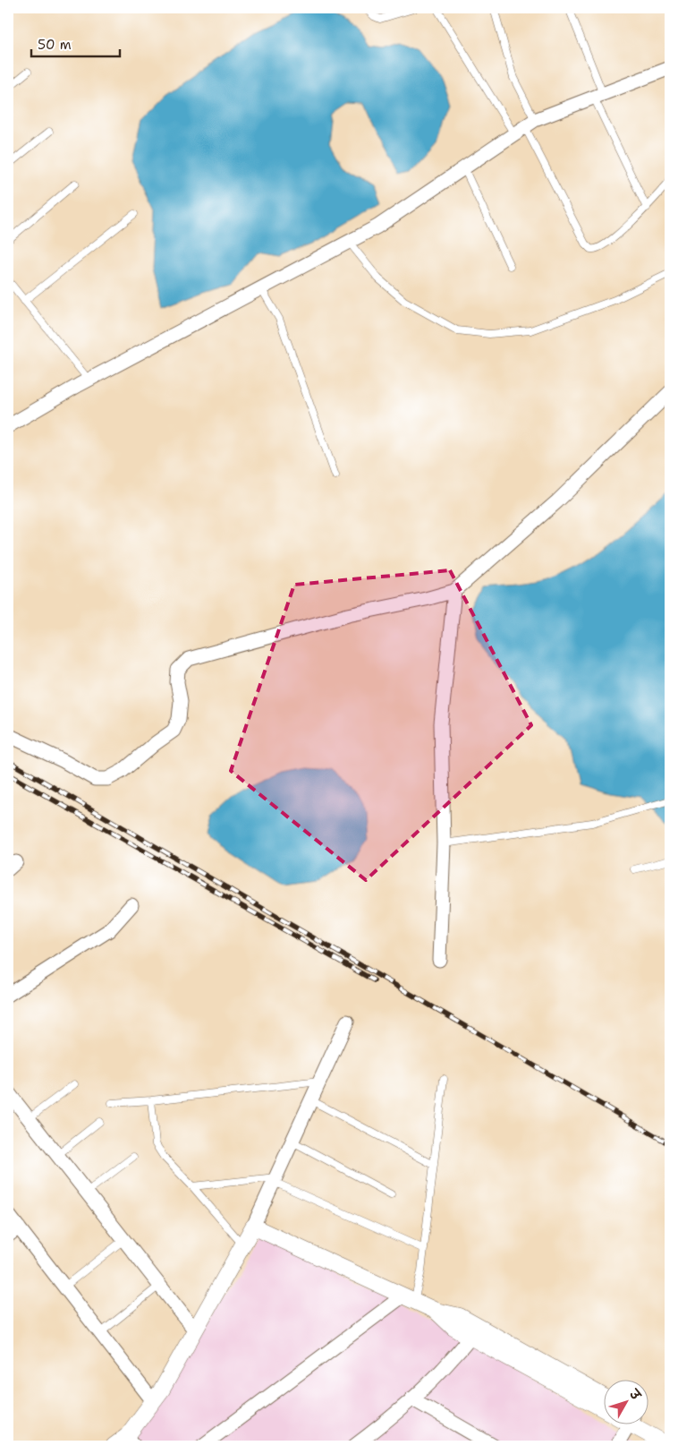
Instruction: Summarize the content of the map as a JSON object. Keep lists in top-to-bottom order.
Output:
{
  "scale_bar": "50 m",
  "north": "top right"
}
